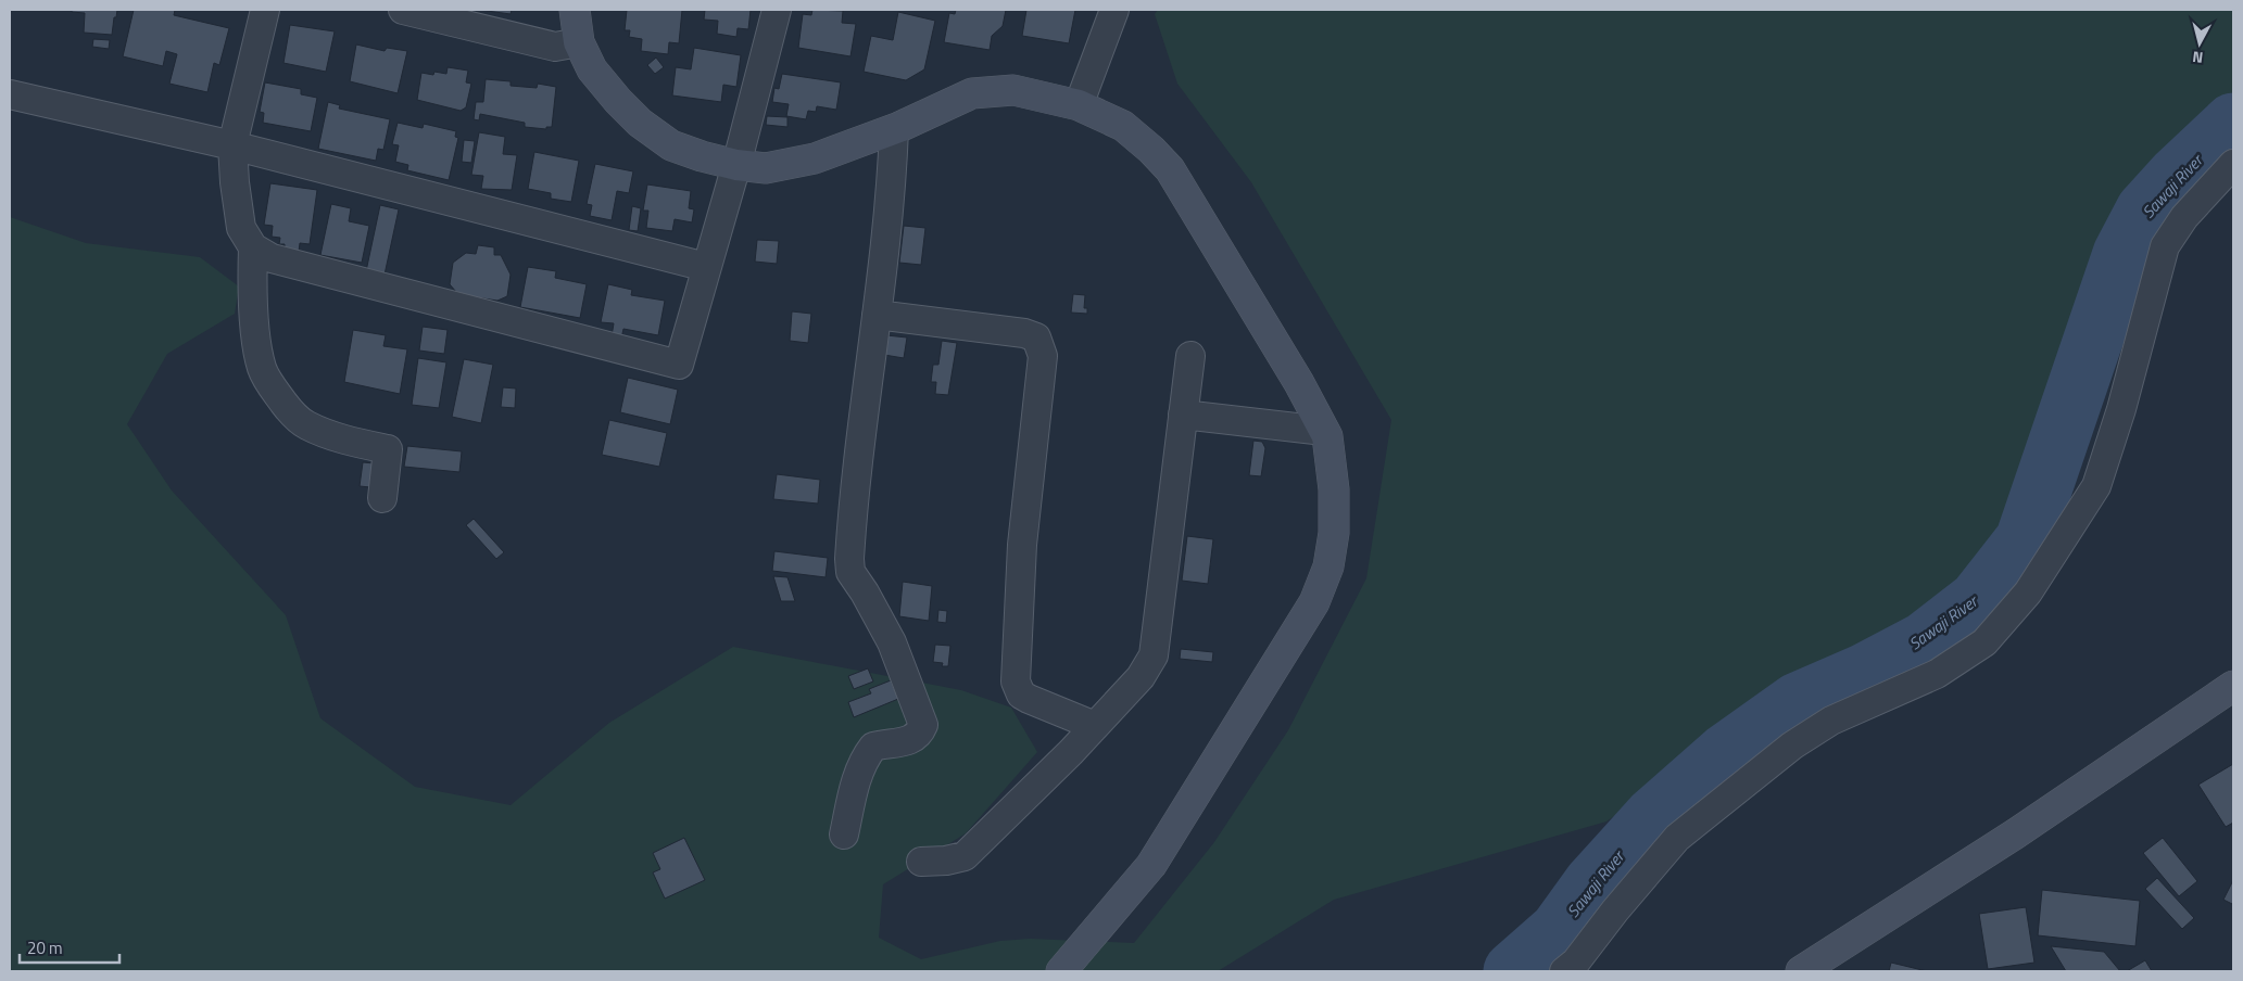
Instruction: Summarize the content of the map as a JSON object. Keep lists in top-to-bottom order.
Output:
{
  "water": ["Sawaji River"],
  "scale_bar": "20 m",
  "north": "bottom"
}
